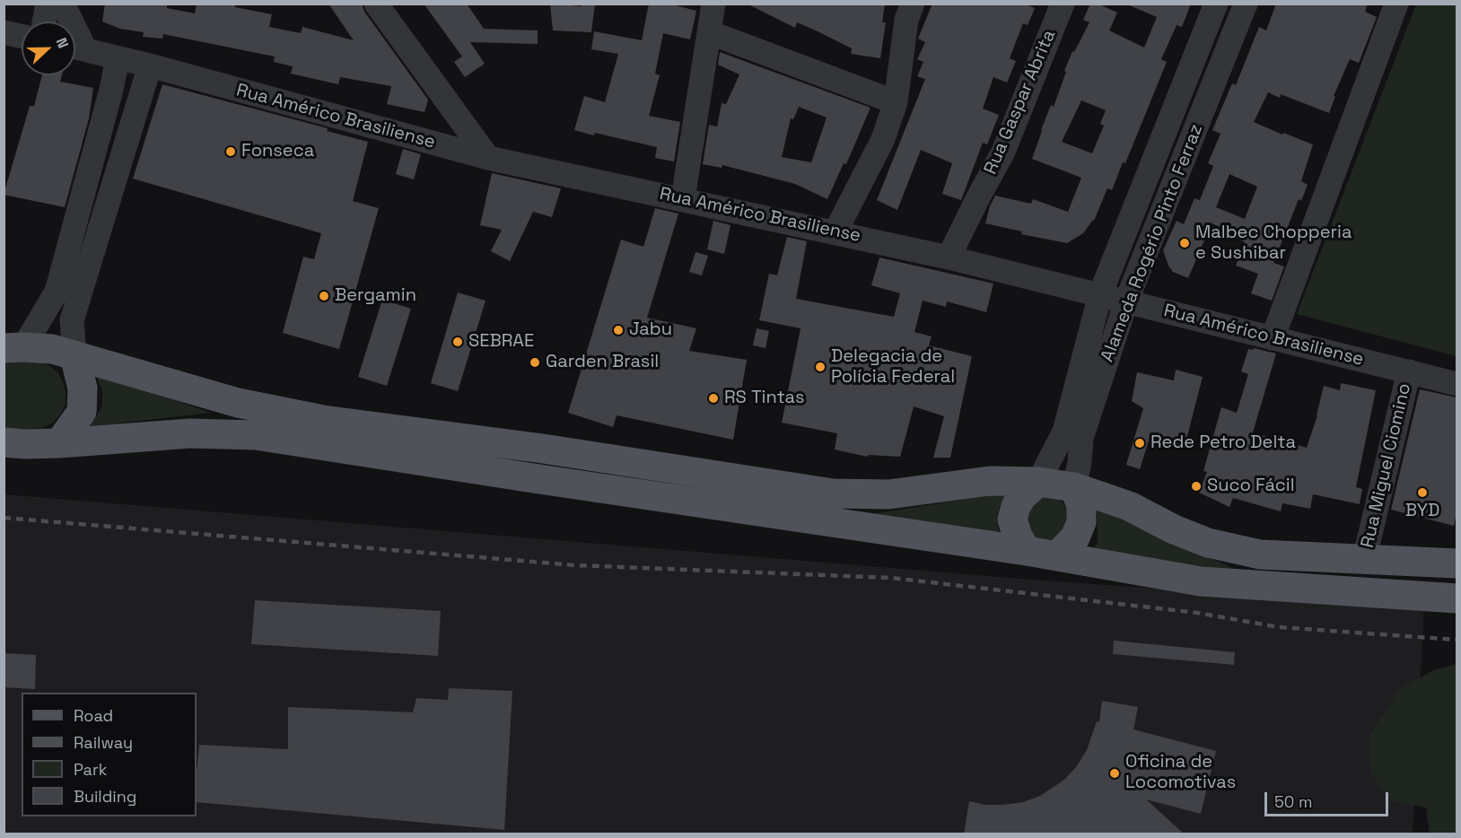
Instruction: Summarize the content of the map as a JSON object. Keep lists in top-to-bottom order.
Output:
{
  "streets": {
    "street": [
      "Rua Gaspar Abrita",
      "Rua Américo Brasiliense",
      "Alameda Rogério Pinto Ferraz",
      "Rua Miguel Ciomino"
    ]
  },
  "crossings": [
    ["Rua Gaspar Abrita", "Rua Américo Brasiliense"],
    ["Rua Américo Brasiliense", "Alameda Rogério Pinto Ferraz"],
    ["Rua Américo Brasiliense", "Rua Miguel Ciomino"]
  ],
  "places": [
    "Fonseca",
    "Malbec Chopperia e Sushibar",
    "Bergamin",
    "Jabu",
    "SEBRAE",
    "Garden Brasil",
    "Delegacia de Polícia Federal",
    "RS Tintas",
    "Rede Petro Delta",
    "Suco Fácil",
    "BYD",
    "Oficina de Locomotivas"
  ],
  "legend": [
    "Road",
    "Railway",
    "Park",
    "Building"
  ],
  "scale_bar": "50 m",
  "north": "right"
}
